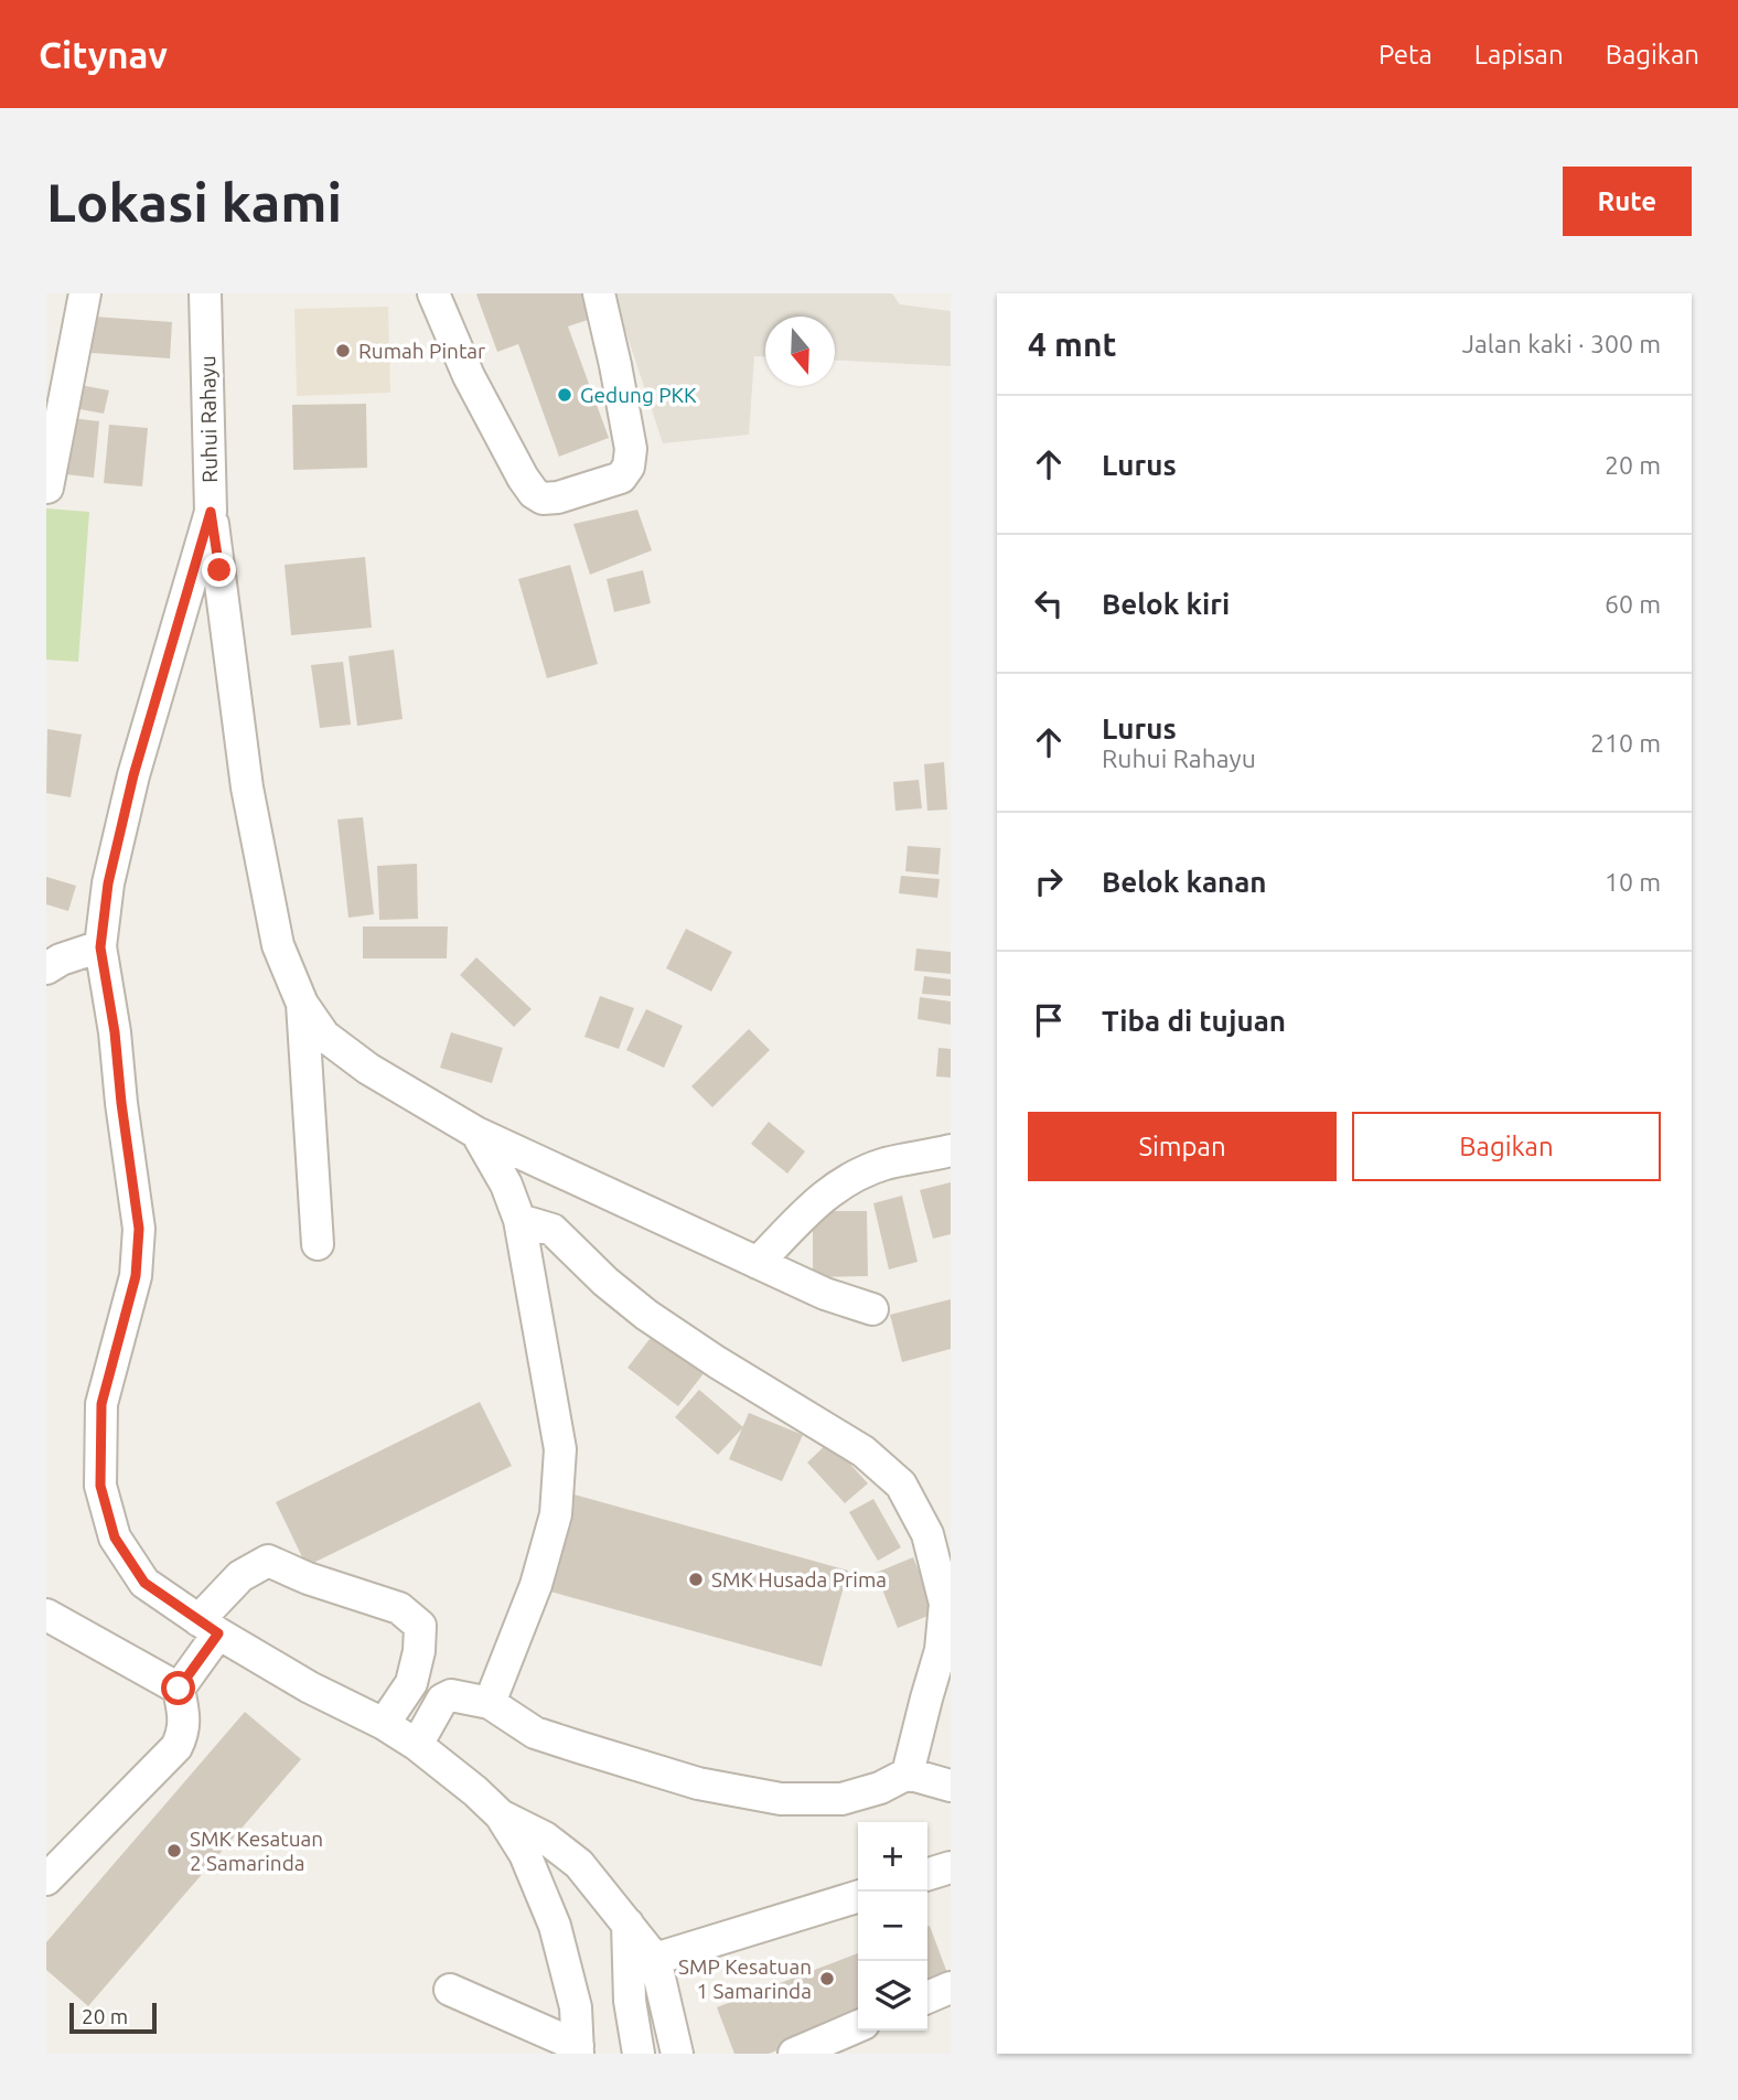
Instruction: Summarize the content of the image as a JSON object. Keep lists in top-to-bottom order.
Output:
{
  "streets": {
    "street": ["Ruhui Rahayu"]
  },
  "places": [
    "Rumah Pintar",
    "Gedung PKK",
    "SMK Husada Prima",
    "SMK Kesatuan 2 Samarinda",
    "SMP Kesatuan 1 Samarinda"
  ],
  "scale_bar": "20 m",
  "north": "bottom",
  "page": {
    "header": "Citynav",
    "nav": ["Peta", "Lapisan", "Bagikan"],
    "buttons": [
      "Rute",
      ["Simpan", "Bagikan"]
    ],
    "title": "Lokasi kami",
    "heading": ["4 mnt", "Jalan kaki · 300 m"],
    "list": [
      ["Lurus", "20 m"],
      ["Belok kiri", "60 m"],
      ["Lurus", "Ruhui Rahayu", "210 m"],
      ["Belok kanan", "10 m"],
      "Tiba di tujuan"
    ],
    "map_buttons": ["+", "−"],
    "scale": "20 m"
  }
}
